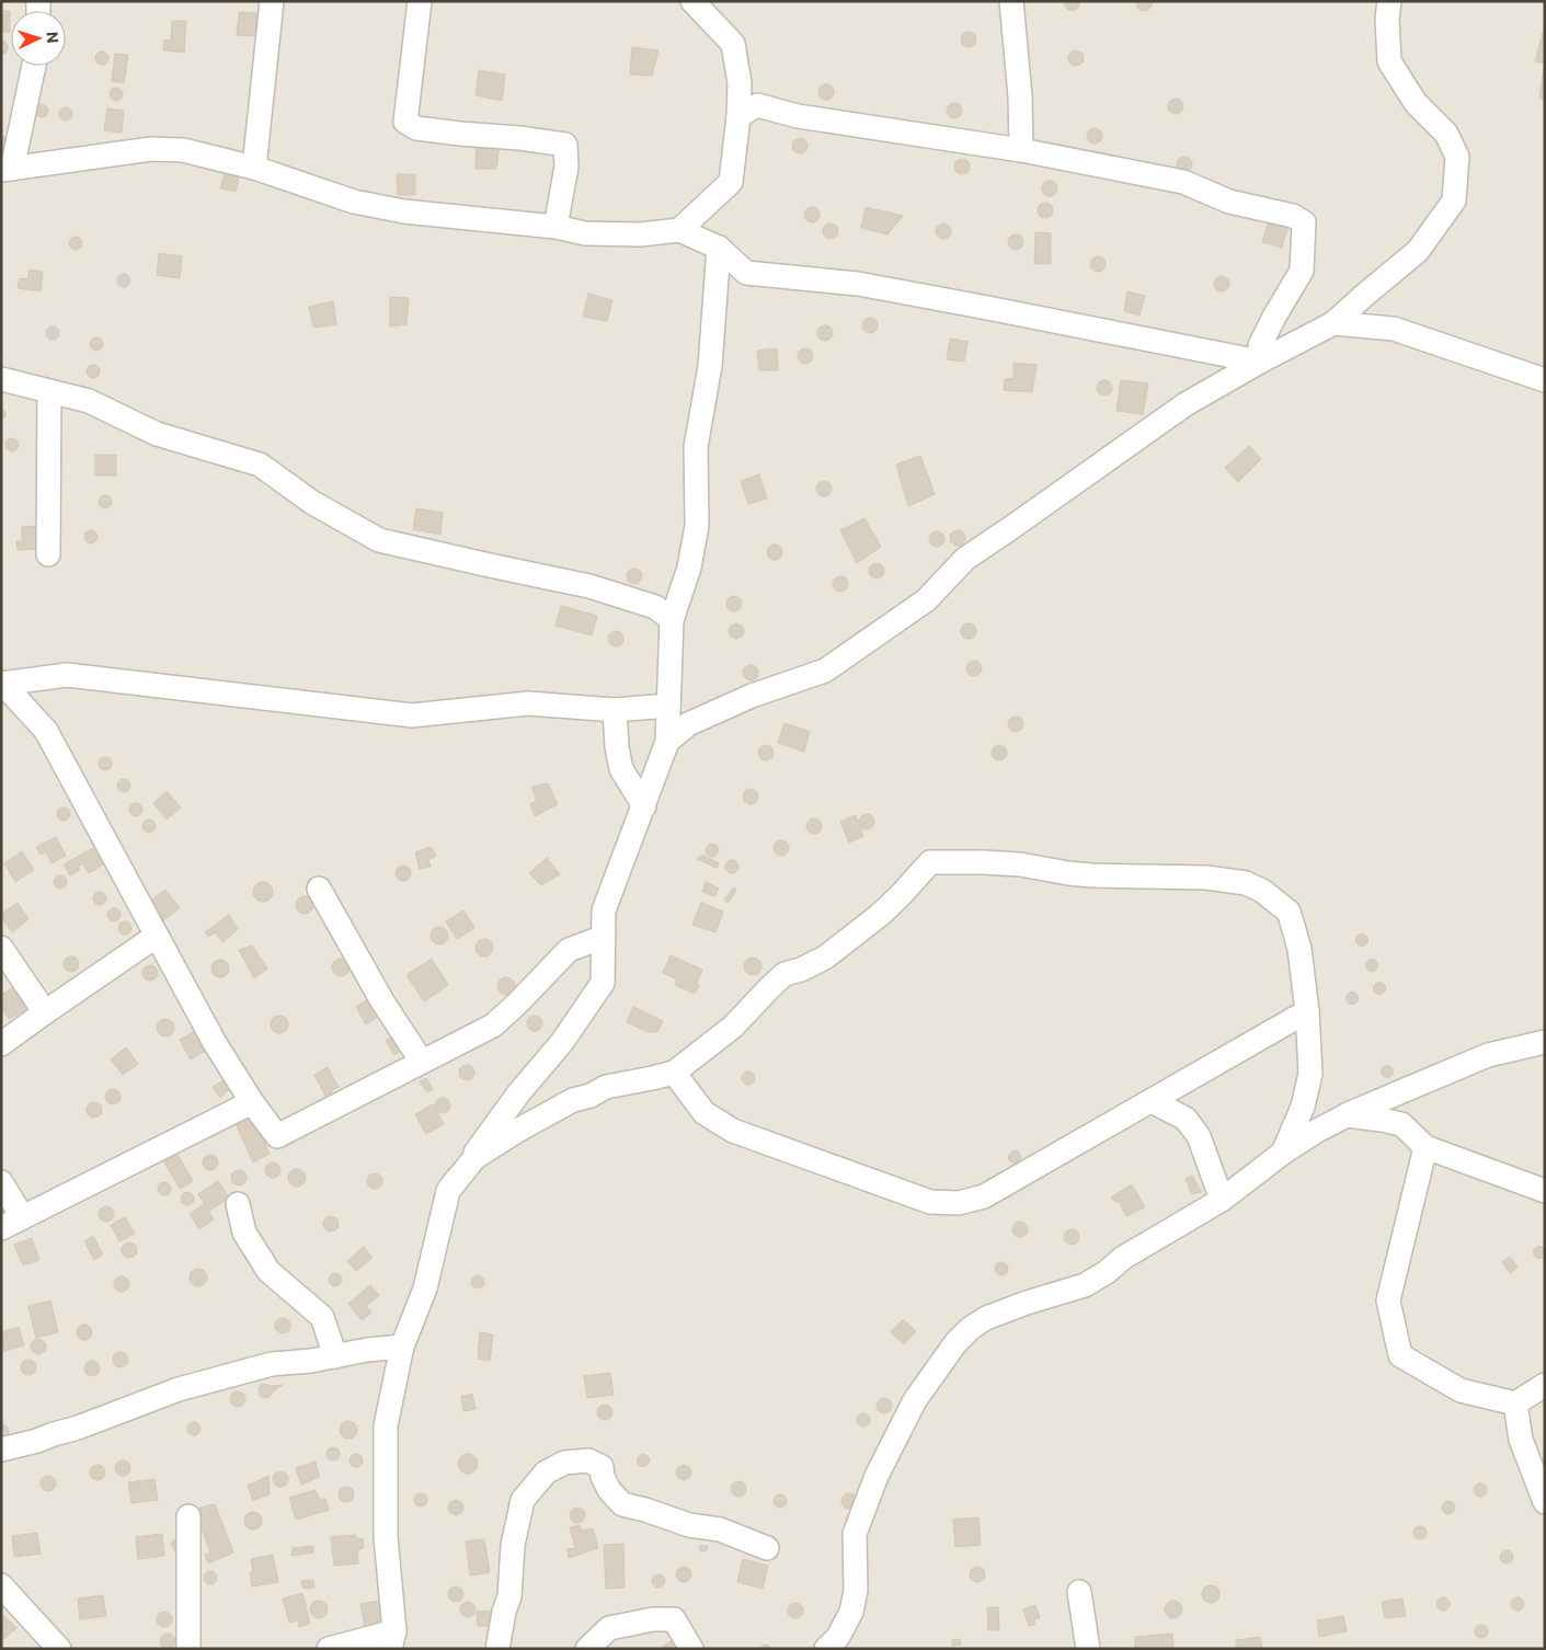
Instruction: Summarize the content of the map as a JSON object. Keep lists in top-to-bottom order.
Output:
{
  "north": "right"
}
